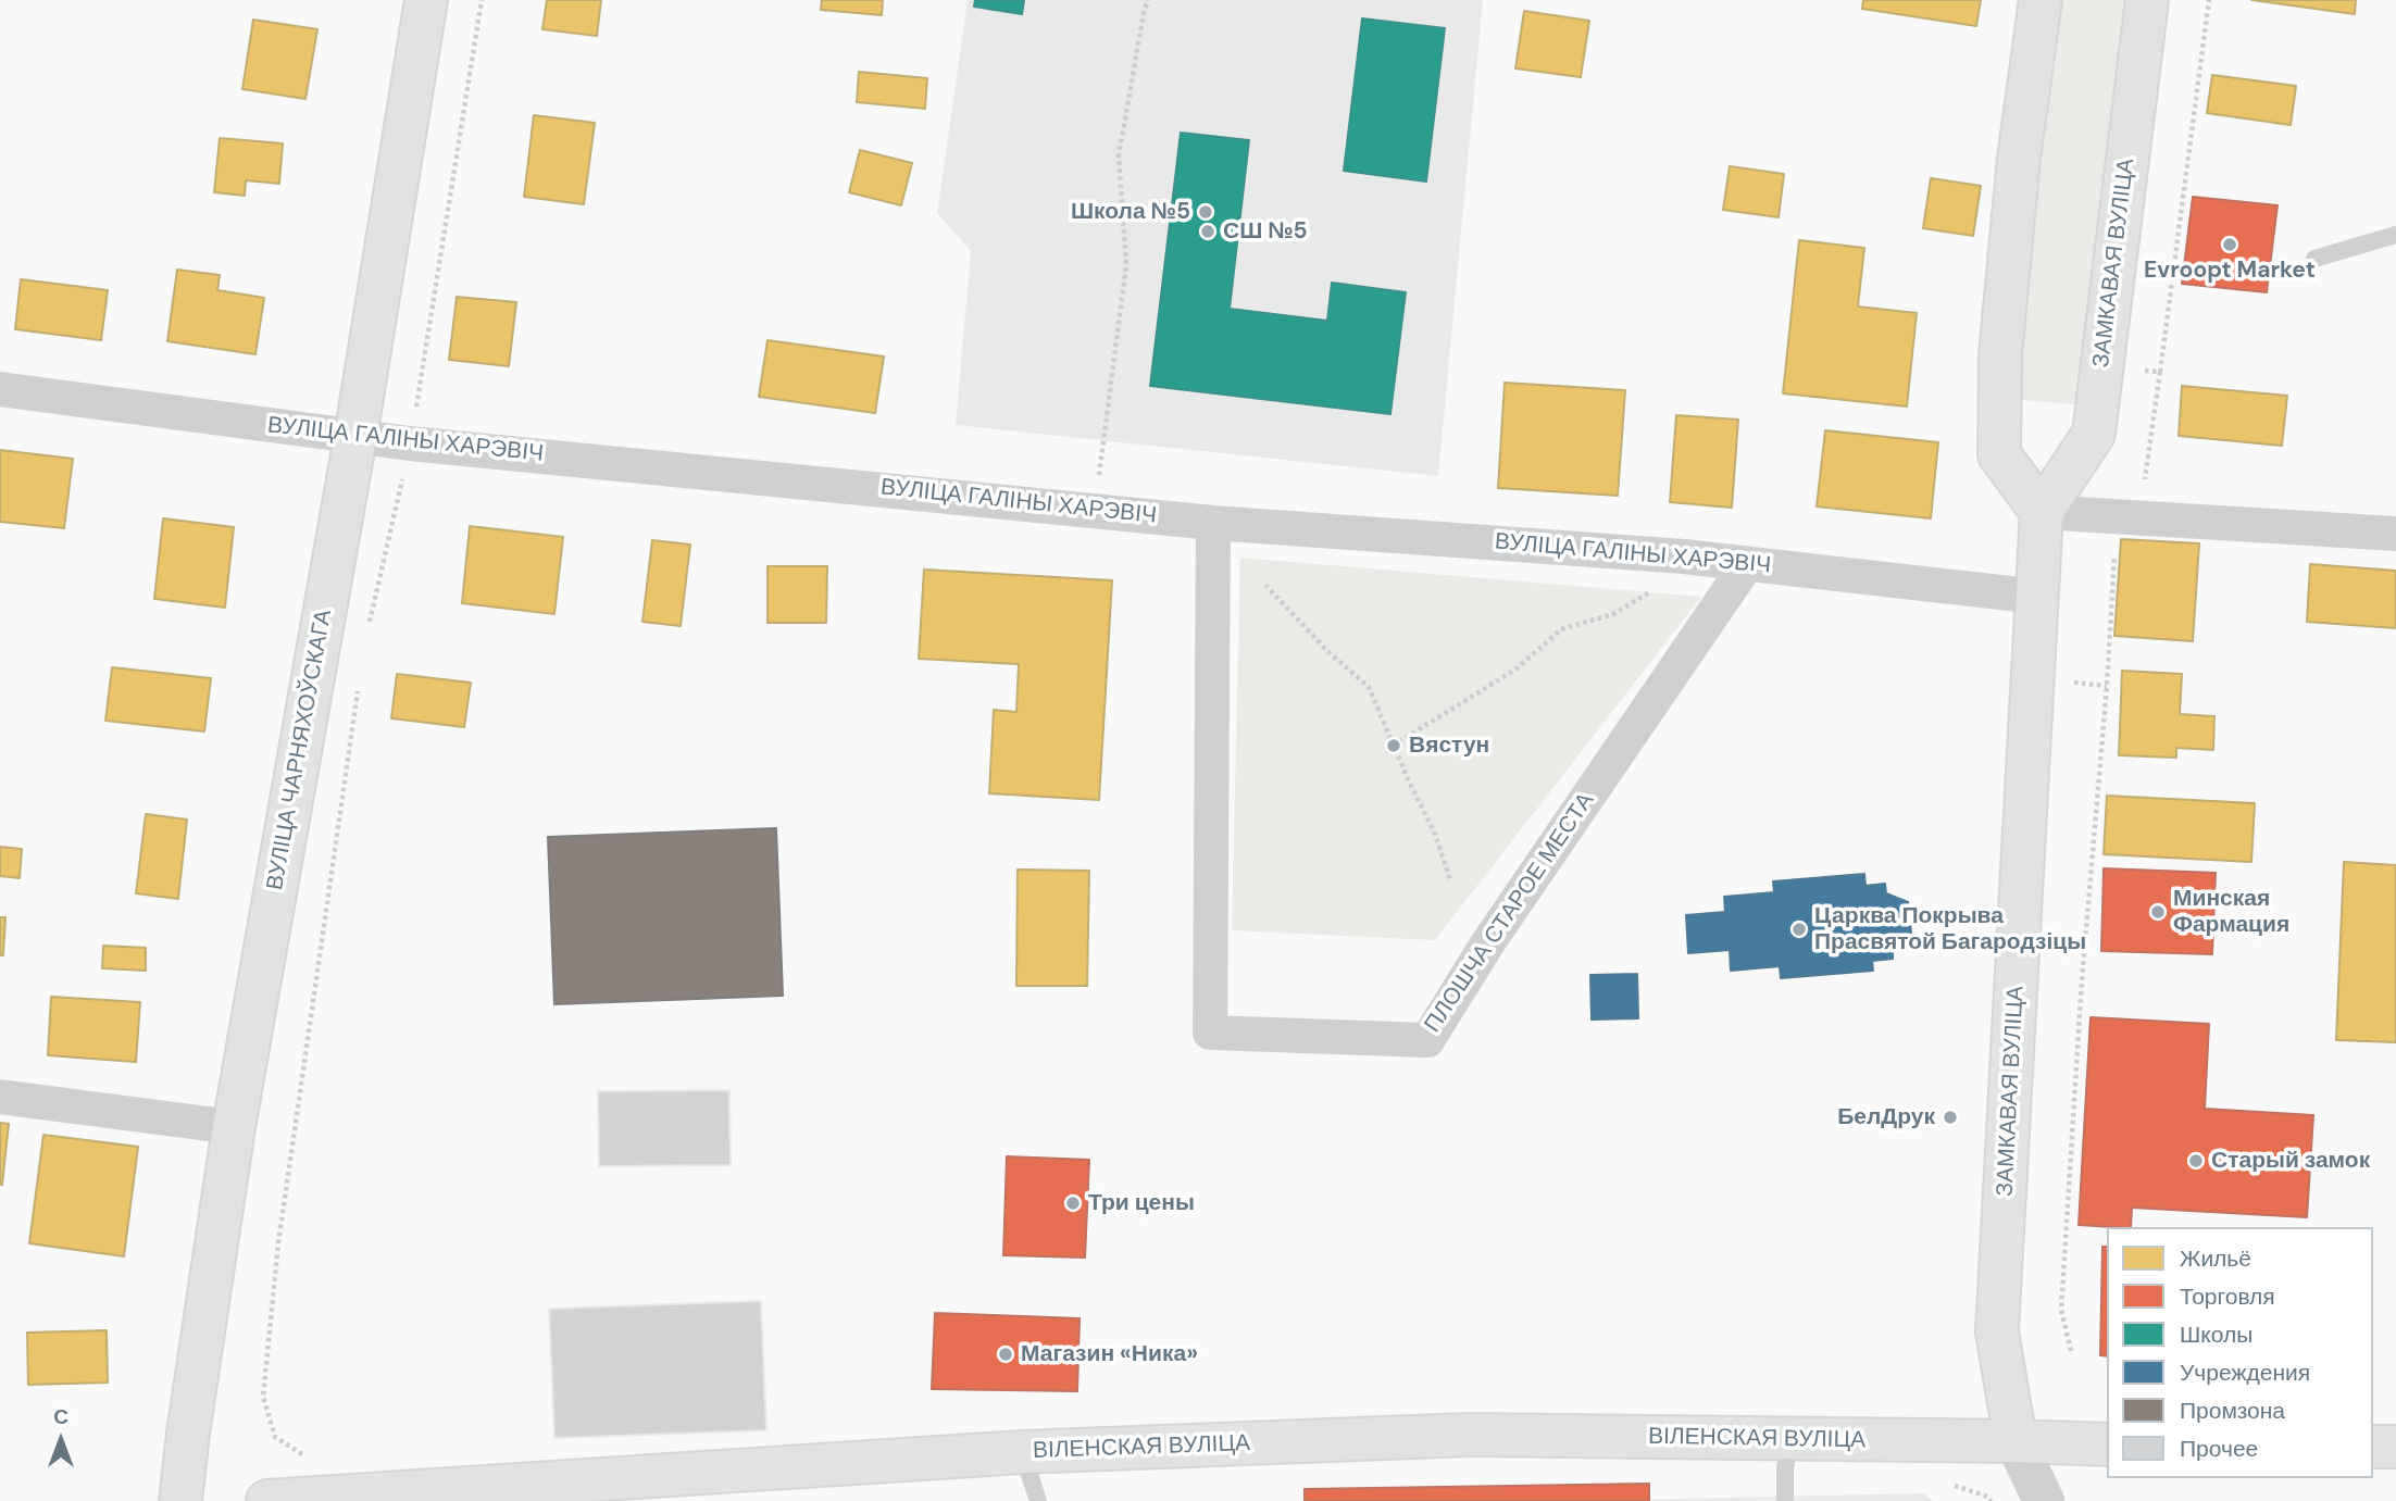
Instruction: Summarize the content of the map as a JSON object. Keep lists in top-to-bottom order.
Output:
{
  "streets": {
    "main road": ["ЗАМКАВАЯ ВУЛІЦА", "ВУЛІЦА ЧАРНЯХОЎСКАГА", "ВІЛЕНСКАЯ ВУЛІЦА"],
    "street": ["ВУЛІЦА ГАЛІНЫ ХАРЭВІЧ", "ПЛОШЧА СТАРОЕ МЕСТА"]
  },
  "crossings": [
    ["ЗАМКАВАЯ ВУЛІЦА", "ВУЛІЦА ГАЛІНЫ ХАРЭВІЧ"],
    ["ЗАМКАВАЯ ВУЛІЦА", "ВІЛЕНСКАЯ ВУЛІЦА"],
    ["ВУЛІЦА ГАЛІНЫ ХАРЭВІЧ", "ВУЛІЦА ЧАРНЯХОЎСКАГА"],
    ["ВУЛІЦА ГАЛІНЫ ХАРЭВІЧ", "ПЛОШЧА СТАРОЕ МЕСТА"]
  ],
  "places": [
    "Школа №5",
    "СШ №5",
    "Evroopt Market",
    "Вястун",
    "Минская Фармация",
    "Царква Покрыва Прасвятой Багародзіцы",
    "БелДрук",
    "Старый замок",
    "Три цены",
    "Магазин «Ника»"
  ],
  "legend": [
    "Жильё",
    "Торговля",
    "Школы",
    "Учреждения",
    "Промзона",
    "Прочее"
  ],
  "north": "top"
}
